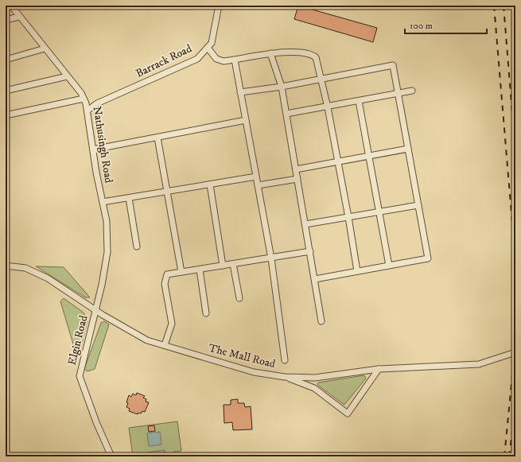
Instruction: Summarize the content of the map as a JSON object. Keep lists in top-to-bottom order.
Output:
{
  "streets": {
    "street": [
      "Barrack Road",
      "Nathusingh Road",
      "Elgin Road",
      "The Mall Road"
    ]
  },
  "crossings": [
    ["Barrack Road", "Nathusingh Road"],
    ["Nathusingh Road", "Elgin Road"],
    ["Nathusingh Road", "The Mall Road"],
    ["Elgin Road", "The Mall Road"]
  ],
  "scale_bar": "100 m"
}
